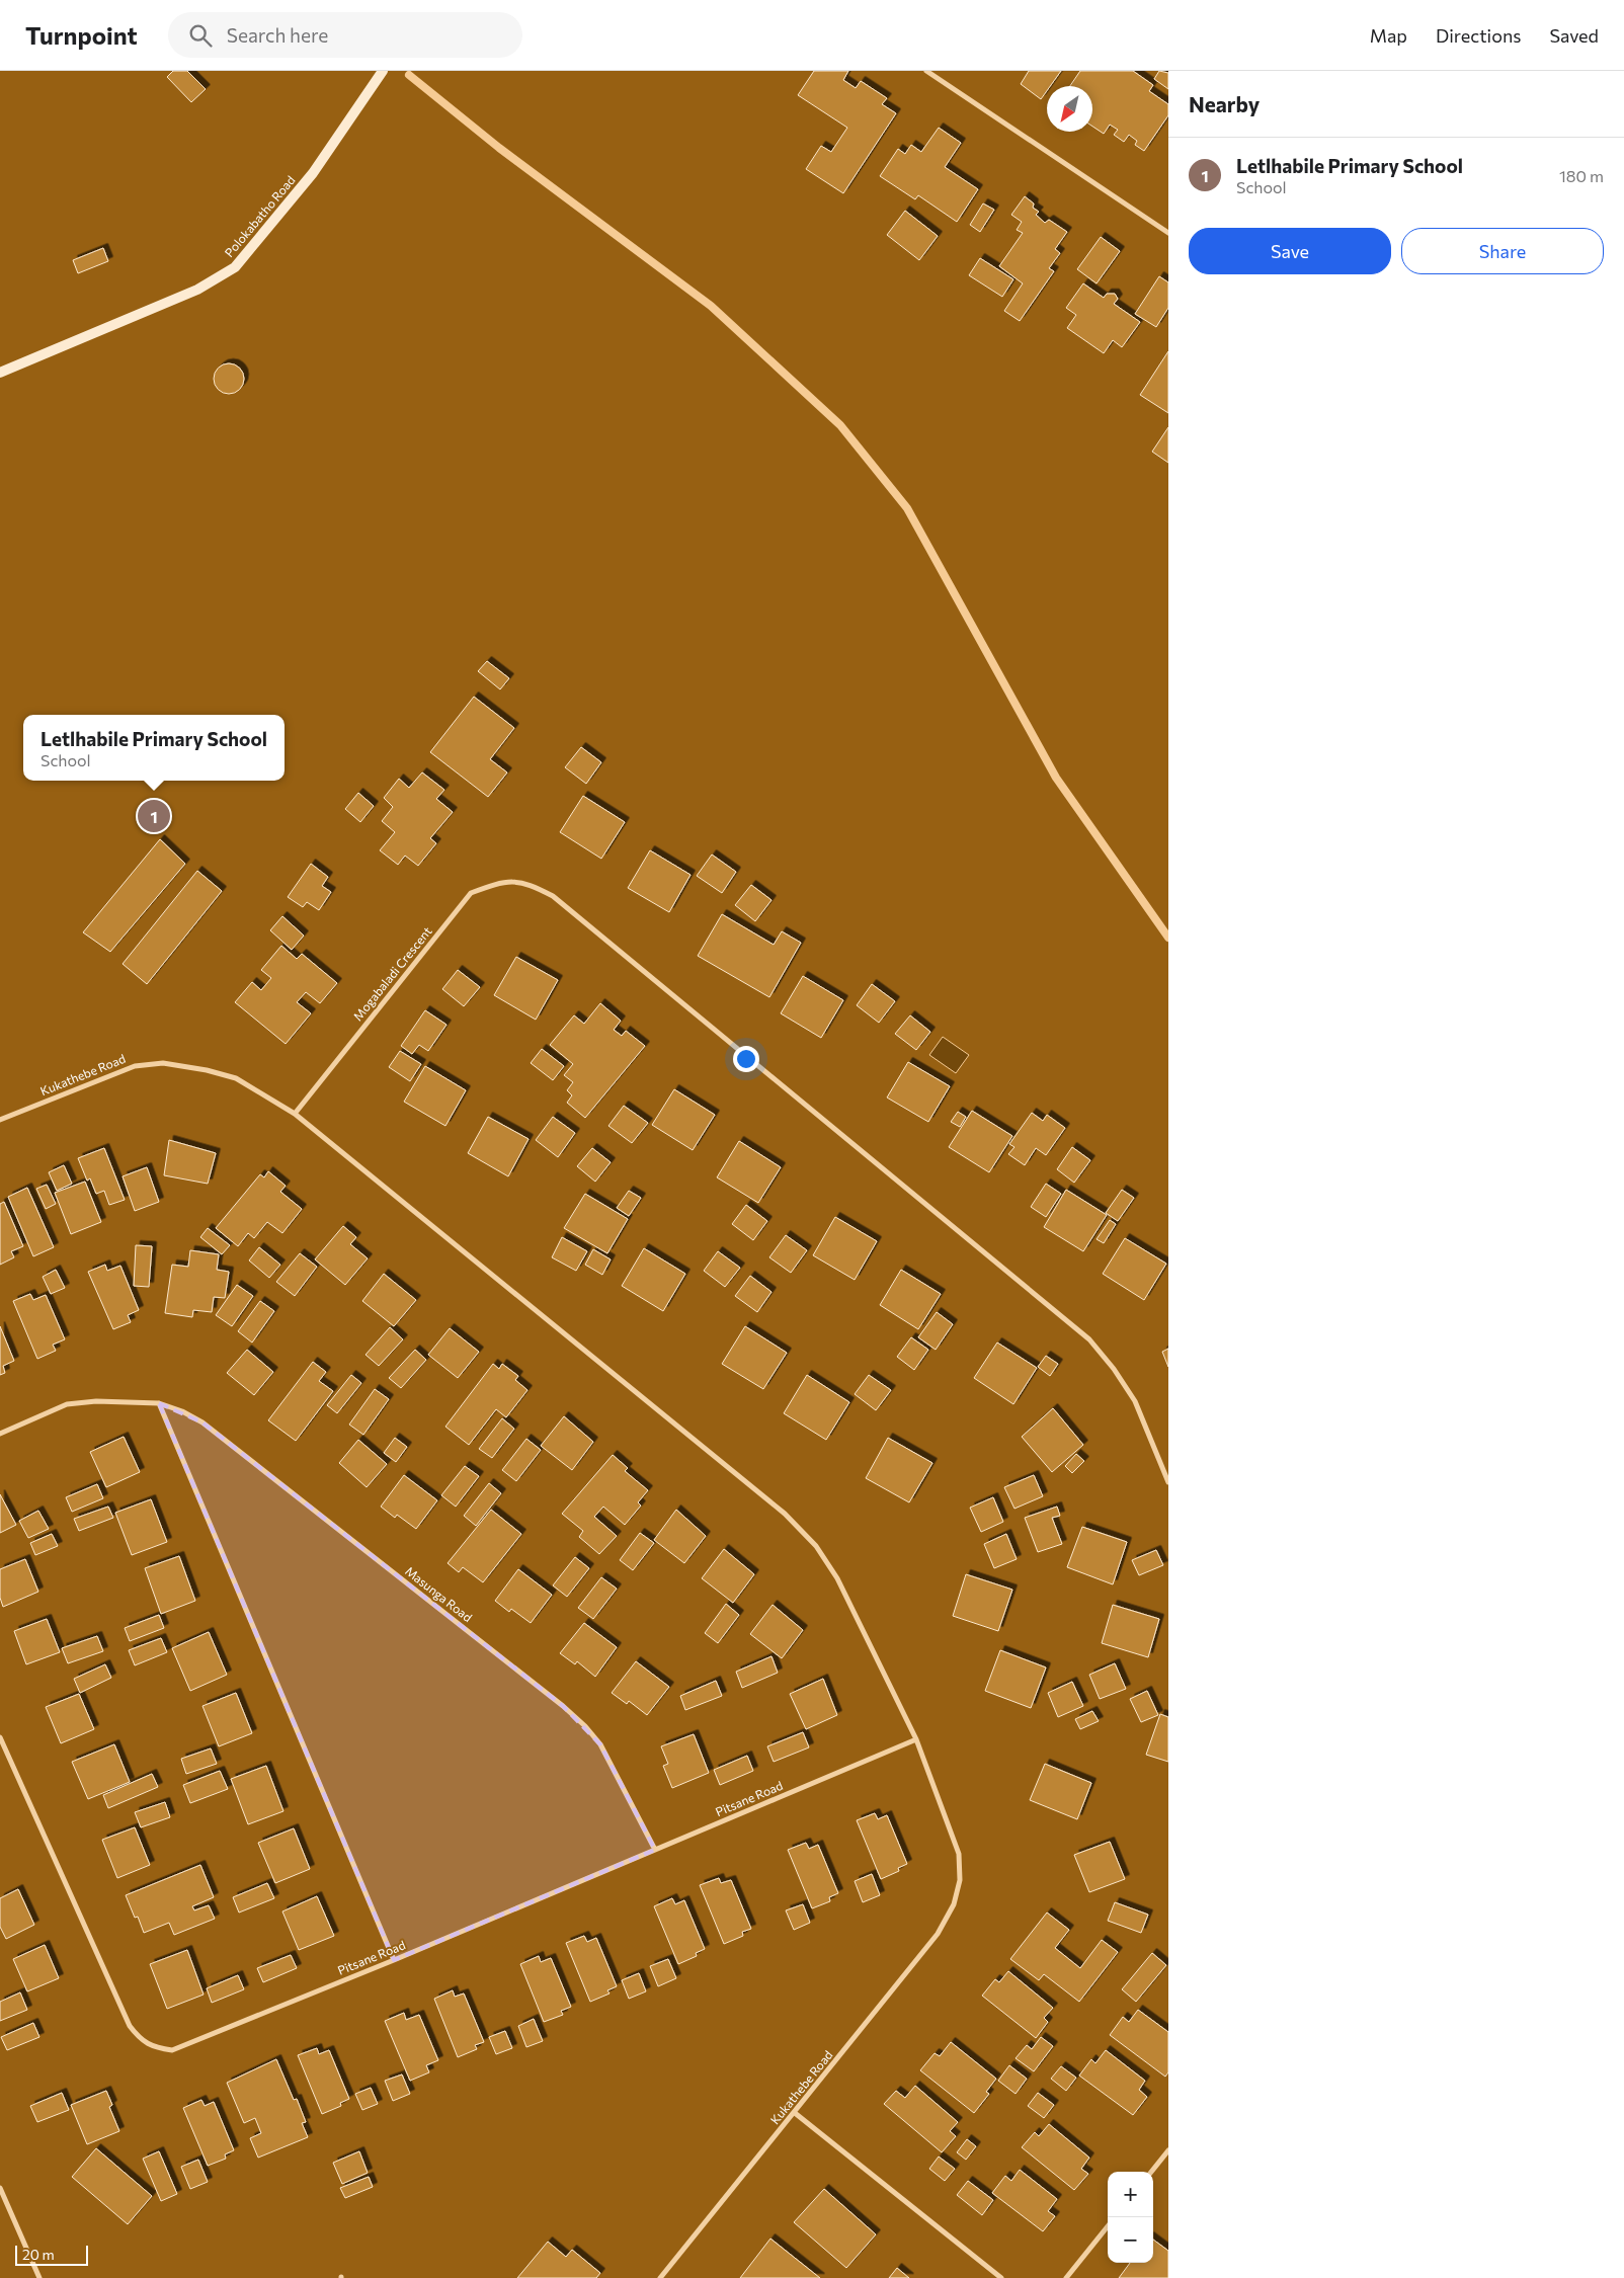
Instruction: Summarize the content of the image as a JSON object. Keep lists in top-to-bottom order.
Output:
{
  "streets": {
    "street": [
      "Polokabatho Road",
      "Mogabaladi Crescent",
      "Kukathebe Road",
      "Masunga Road",
      "Pitsane Road"
    ]
  },
  "crossings": [
    ["Mogabaladi Crescent", "Kukathebe Road"],
    ["Kukathebe Road", "Pitsane Road"],
    ["Masunga Road", "Pitsane Road"]
  ],
  "scale_bar": "20 m",
  "north": "bottom left",
  "page": {
    "header": "Turnpoint",
    "search": "Search here",
    "nav": ["Map", "Directions", "Saved"],
    "heading": "Nearby",
    "list": [
      {
        "mark": "1",
        "name": "Letlhabile Primary School",
        "note": "School",
        "value": "180 m"
      }
    ],
    "buttons": ["Save", "Share"],
    "popup": ["Letlhabile Primary School", "School"],
    "pins": "1",
    "map_buttons": ["+", "−"],
    "scale": "20 m"
  }
}
